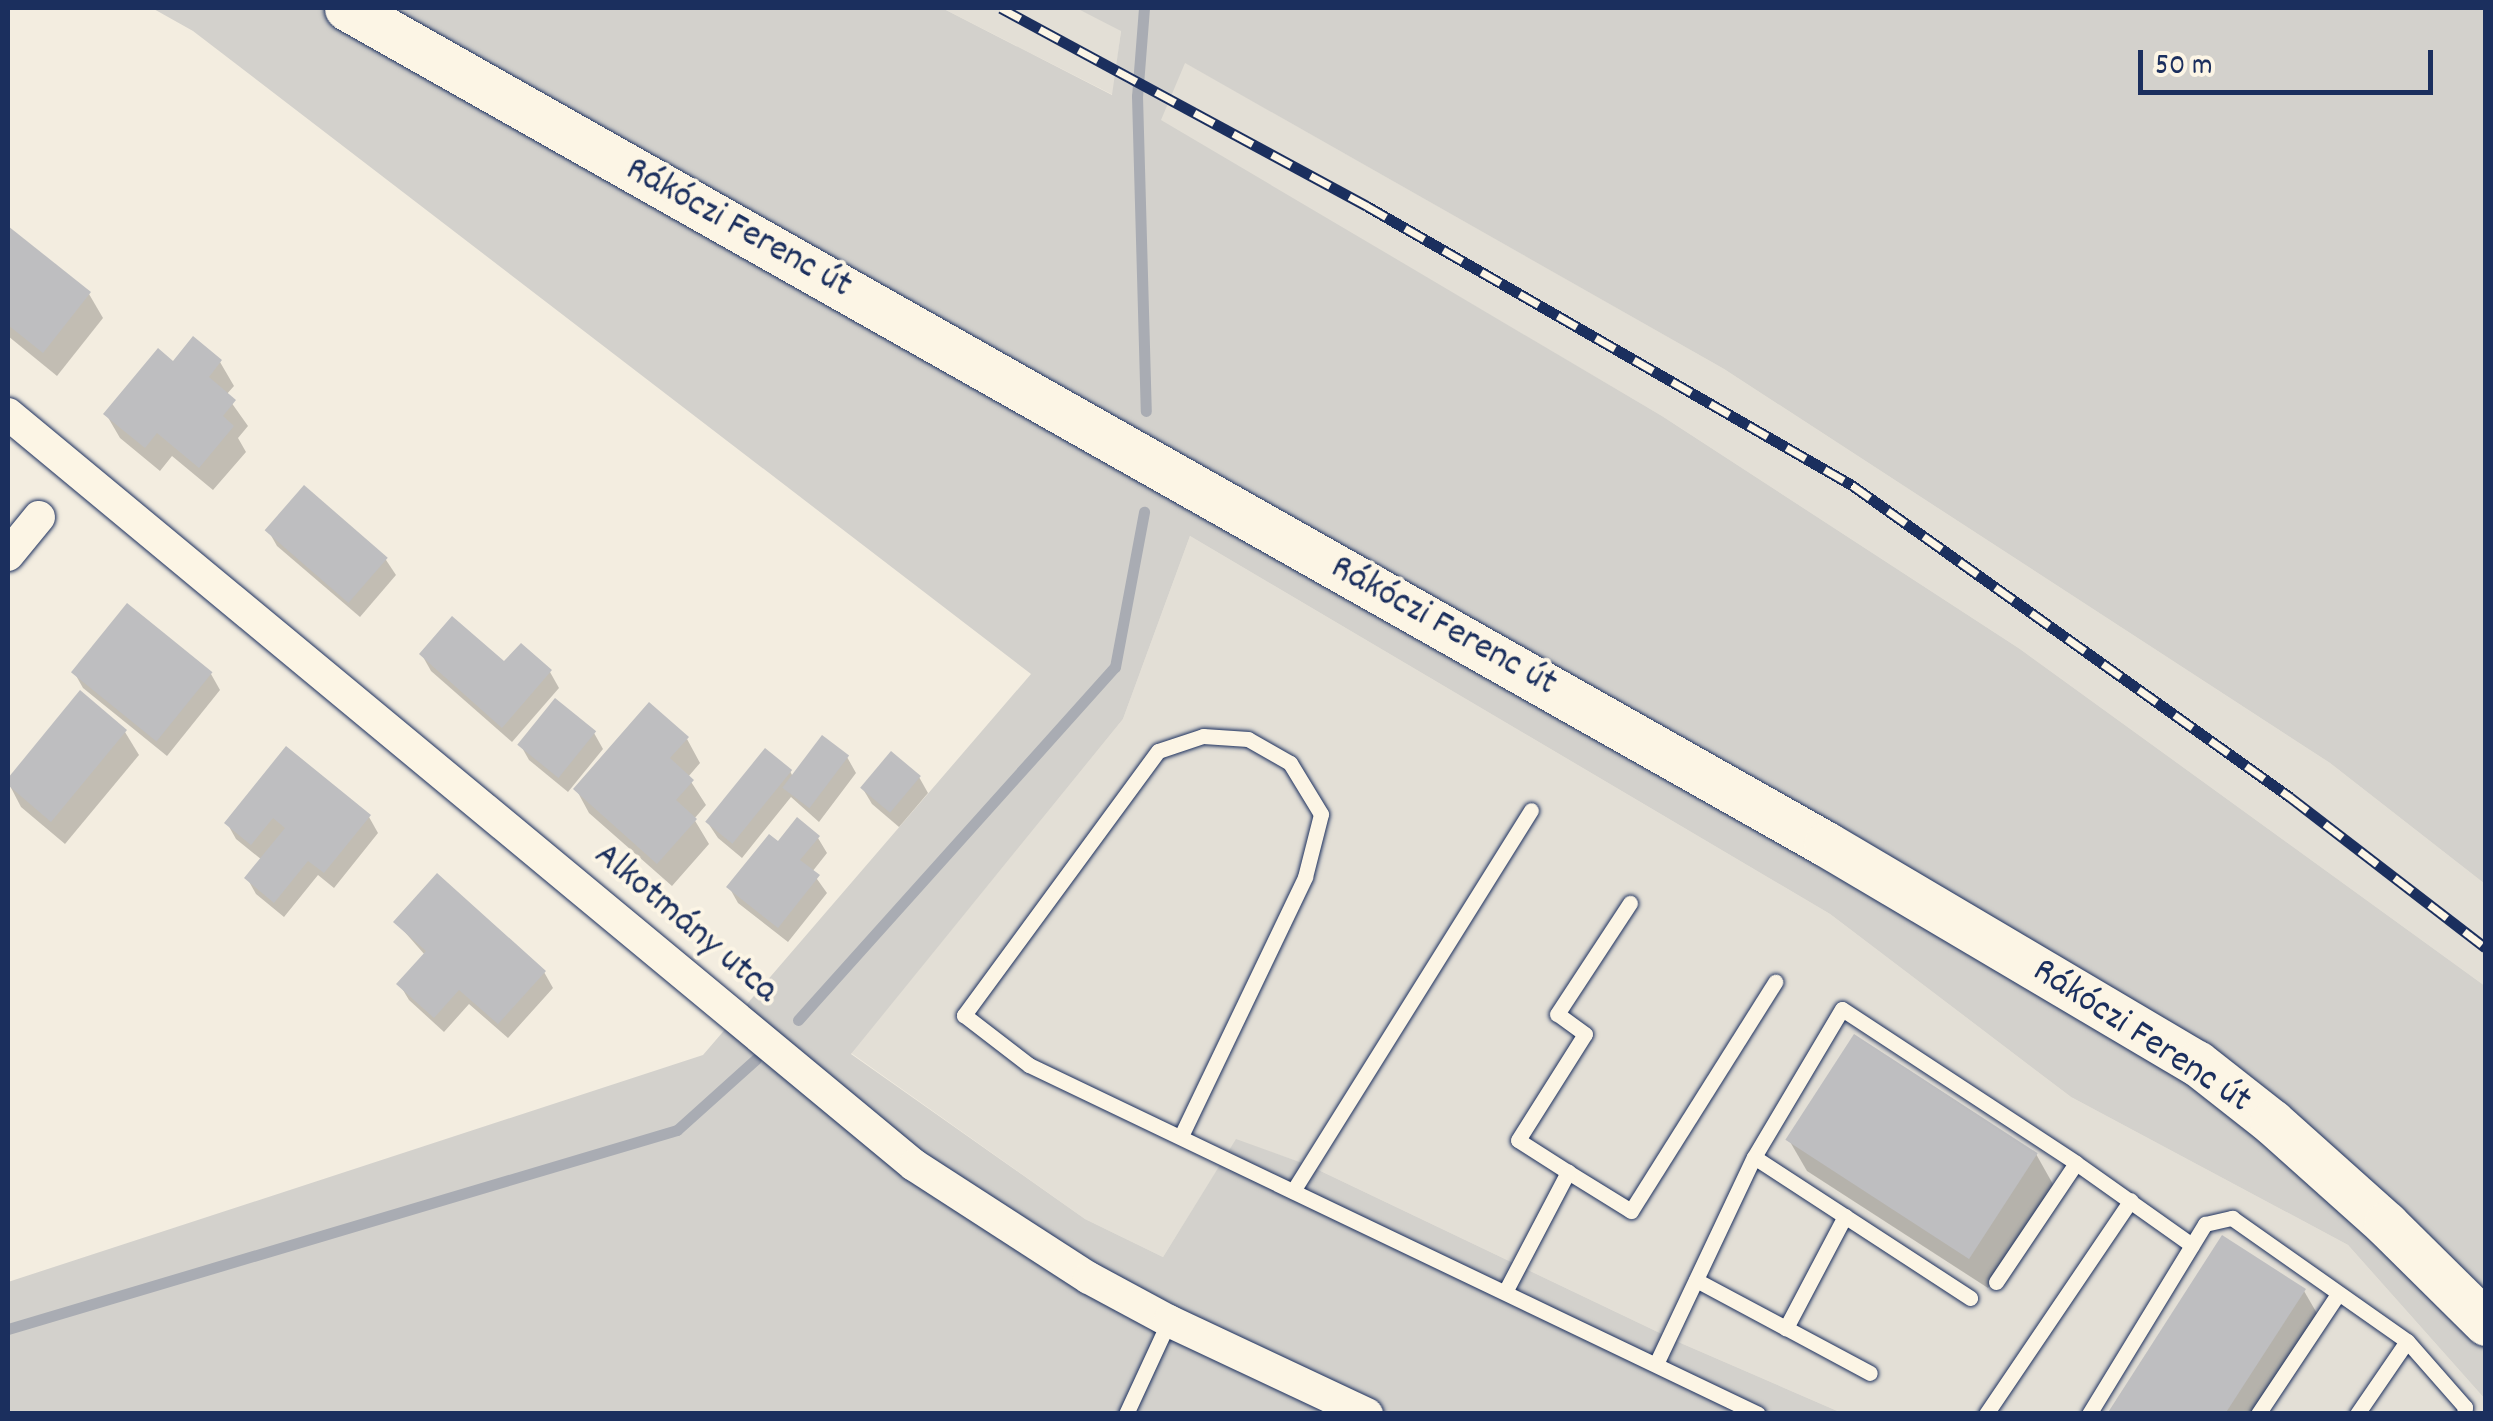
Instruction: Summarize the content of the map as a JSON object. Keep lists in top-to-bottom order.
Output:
{
  "streets": {
    "main road": ["Rákóczi Ferenc út"],
    "street": ["Alkotmány utca"]
  },
  "scale_bar": "50 m"
}
